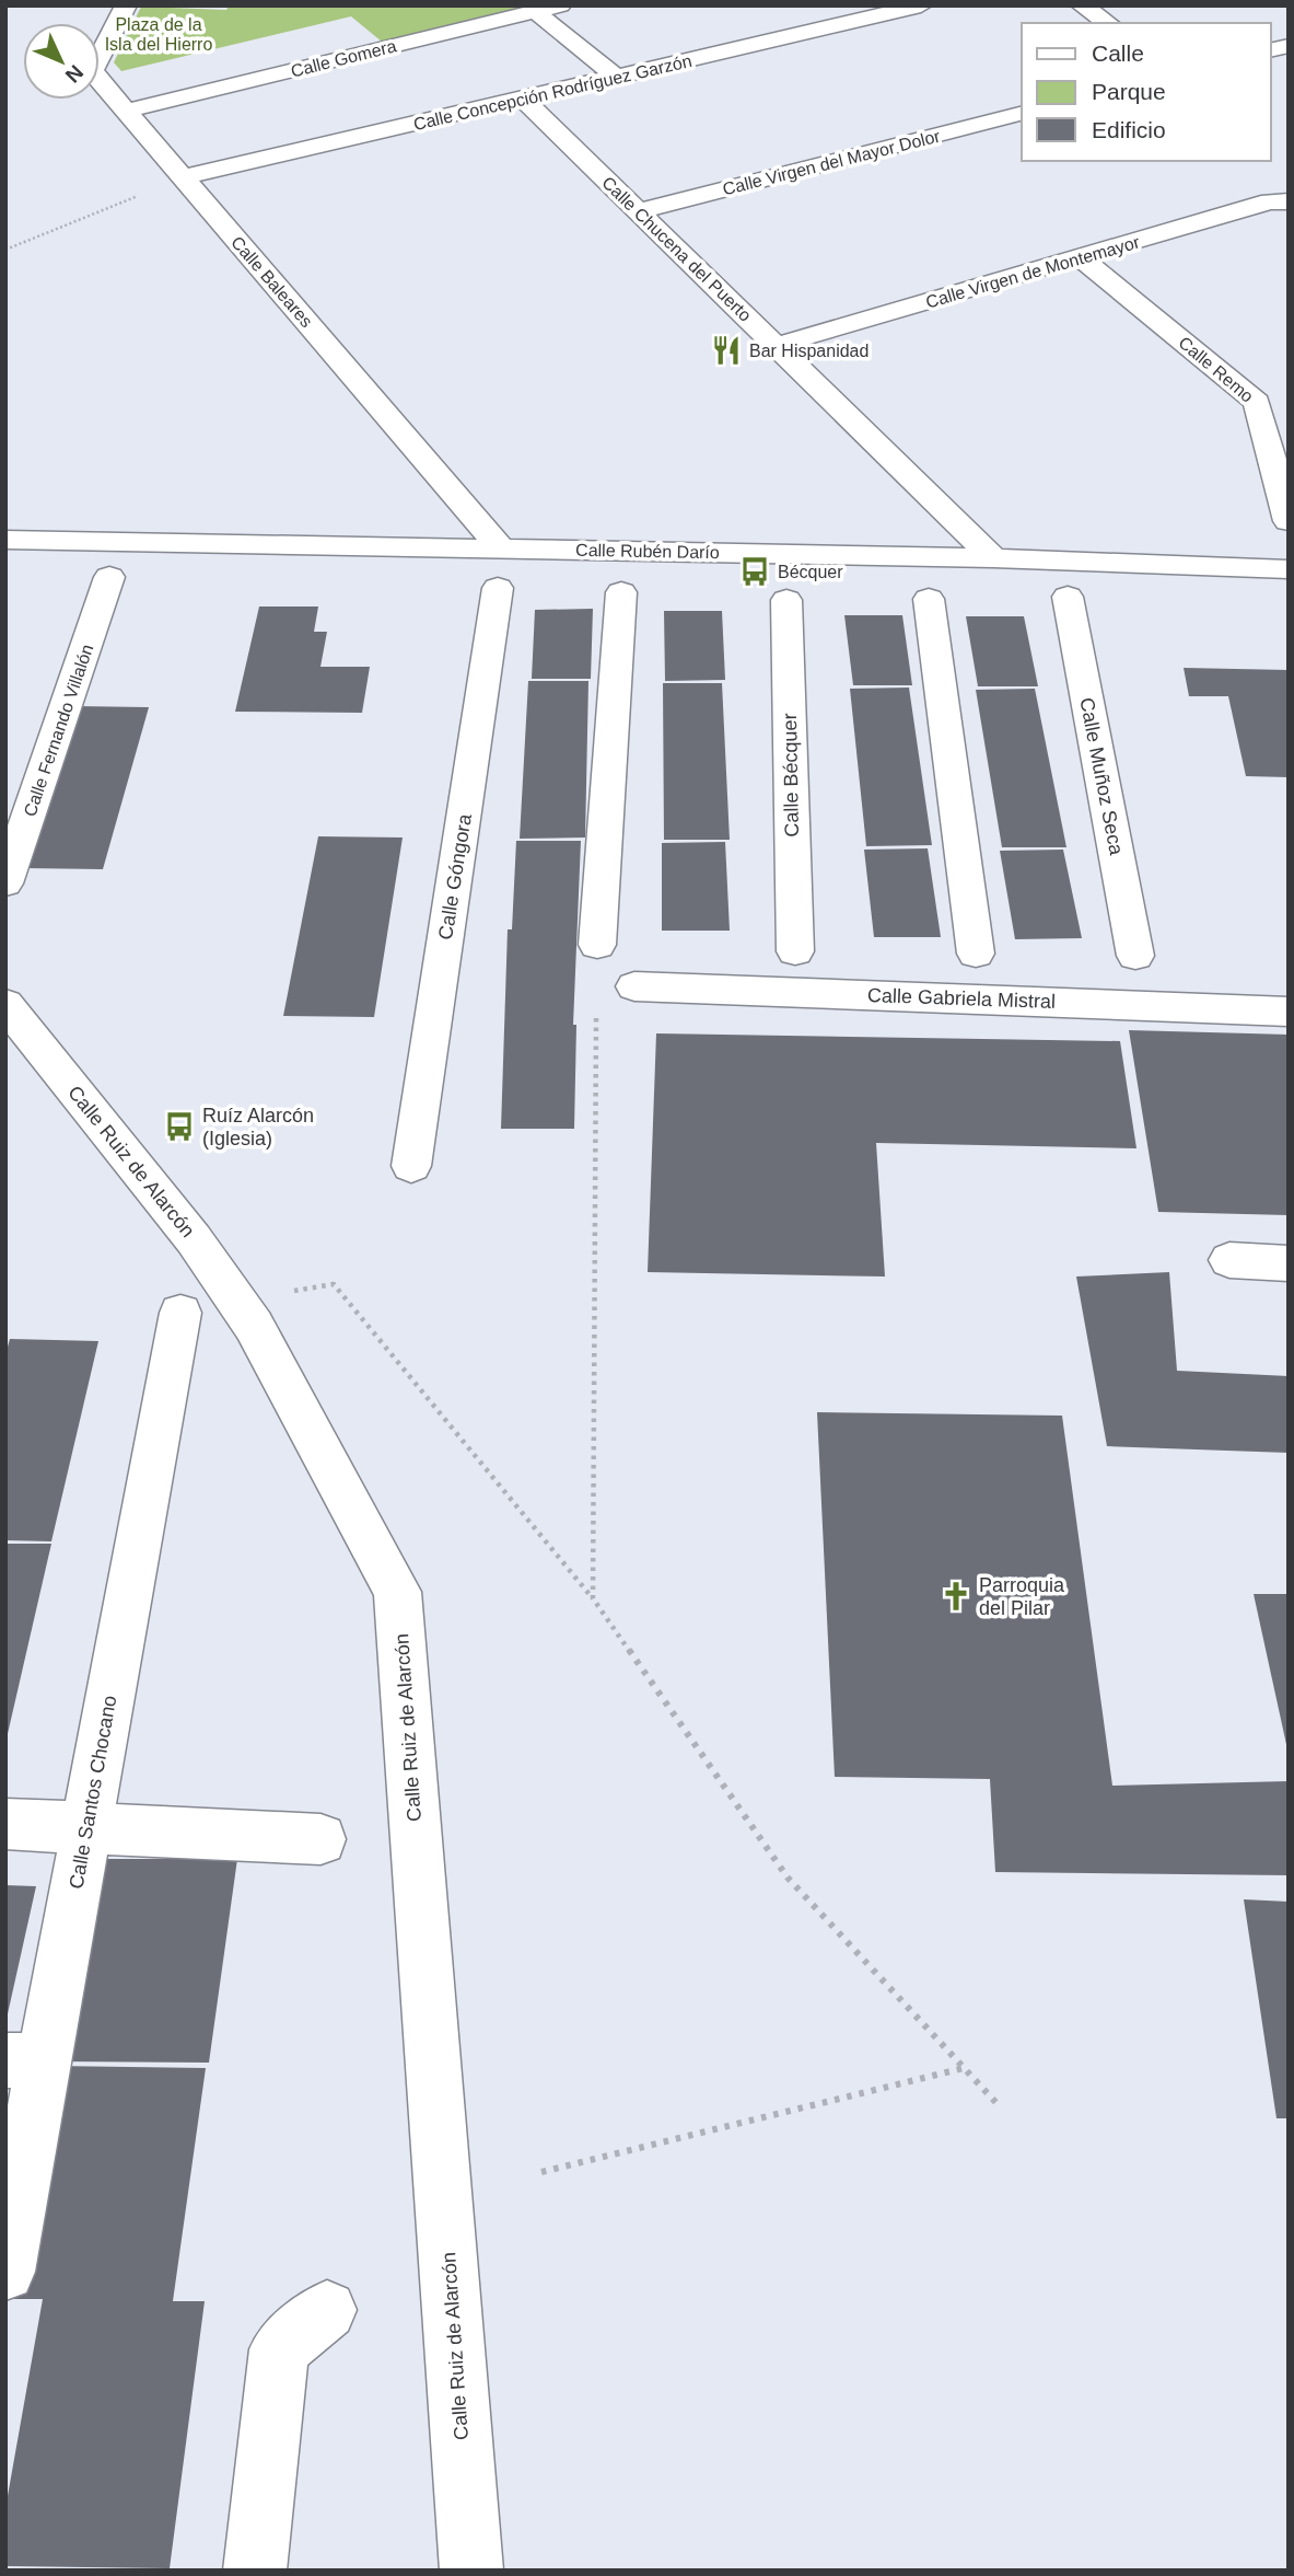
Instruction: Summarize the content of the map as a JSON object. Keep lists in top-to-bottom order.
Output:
{
  "streets": {
    "street": [
      "Calle Gomera",
      "Calle Concepción Rodríguez Garzón",
      "Calle Virgen del Mayor Dolor",
      "Calle Chucena del Puerto",
      "Calle Virgen de Montemayor",
      "Calle Baleares",
      "Calle Remo",
      "Calle Rubén Darío",
      "Calle Fernando Villalón",
      "Calle Bécquer",
      "Calle Muñoz Seca",
      "Calle Góngora",
      "Calle Gabriela Mistral",
      "Calle Ruiz de Alarcón",
      "Calle Santos Chocano"
    ]
  },
  "crossings": [
    ["Calle Gomera", "Calle Baleares"],
    ["Calle Concepción Rodríguez Garzón", "Calle Chucena del Puerto"],
    ["Calle Concepción Rodríguez Garzón", "Calle Baleares"],
    ["Calle Virgen del Mayor Dolor", "Calle Chucena del Puerto"],
    ["Calle Chucena del Puerto", "Calle Virgen de Montemayor"],
    ["Calle Chucena del Puerto", "Calle Rubén Darío"],
    ["Calle Virgen de Montemayor", "Calle Remo"],
    ["Calle Baleares", "Calle Rubén Darío"]
  ],
  "parks": ["Plaza de la Isla del Hierro"],
  "places": {
    "restaurant": ["Bar Hispanidad"],
    "bus stop": ["Bécquer", "Ruíz Alarcón (Iglesia)"],
    "church": ["Parroquia del Pilar"]
  },
  "legend": ["Calle", "Parque", "Edificio"],
  "north": "bottom right"
}
